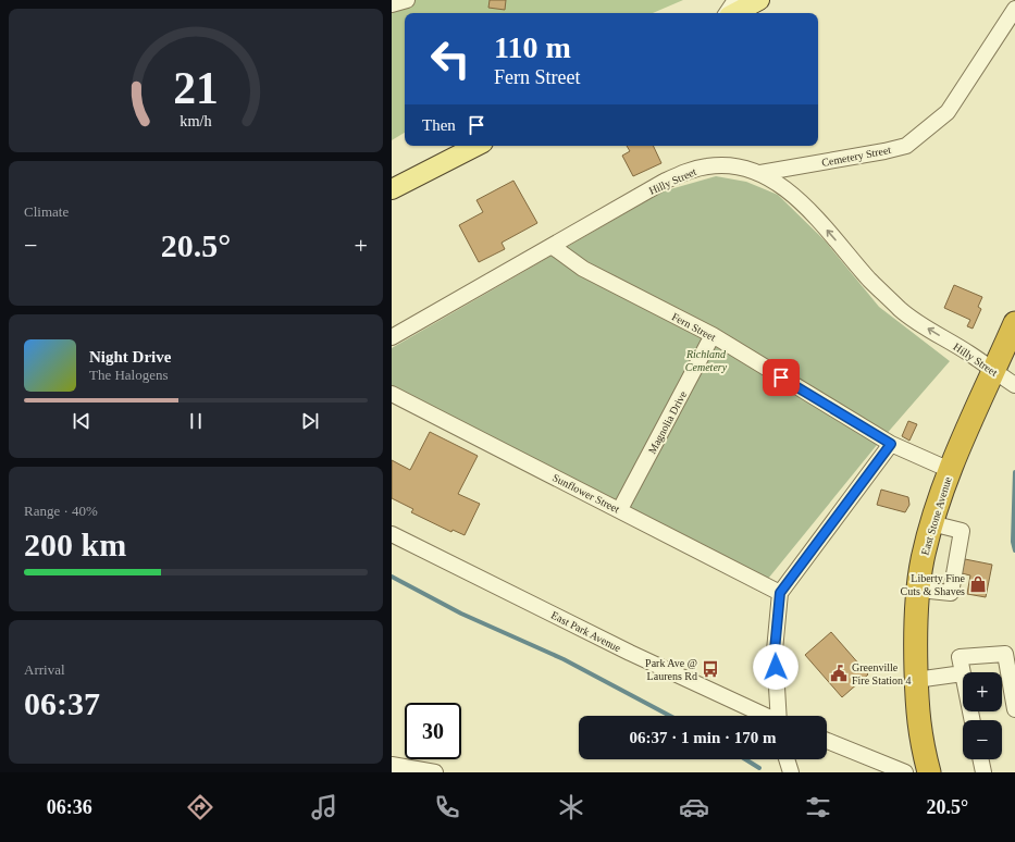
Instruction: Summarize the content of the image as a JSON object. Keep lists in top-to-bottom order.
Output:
{
  "streets": {
    "highway": ["East Stone Avenue"],
    "street": [
      "Cemetery Street",
      "Hilly Street",
      "Fern Street",
      "Magnolia Drive",
      "Sunflower Street",
      "East Park Avenue"
    ]
  },
  "crossings": [
    ["Cemetery Street", "Hilly Street"],
    ["Hilly Street", "Fern Street"],
    ["Hilly Street", "East Stone Avenue"],
    ["Fern Street", "Magnolia Drive"],
    ["Fern Street", "East Stone Avenue"],
    ["Magnolia Drive", "Sunflower Street"]
  ],
  "one_way": ["Hilly Street"],
  "parks": ["Richland Cemetery"],
  "places": {
    "shop": ["Liberty Fine Cuts & Shaves"],
    "bus stop": ["Park Ave @ Laurens Rd"],
    "public building": ["Greenville Fire Station 4"]
  },
  "page": {
    "turn": ["110 m", "Fern Street"],
    "then": "Then",
    "tile": [
      "Climate",
      ["Range · 40%", "200 km"],
      ["Arrival", "06:37"]
    ],
    "heat": ["−", "20.5°", "+"],
    "song": ["Night Drive", "The Halogens"],
    "map_buttons": ["+", "−"],
    "limit": "30",
    "trip": "06:37 · 1 min · 170 m",
    "tabs": ["06:36", "20.5°"],
    "gauge": ["21", "km/h"]
  }
}
